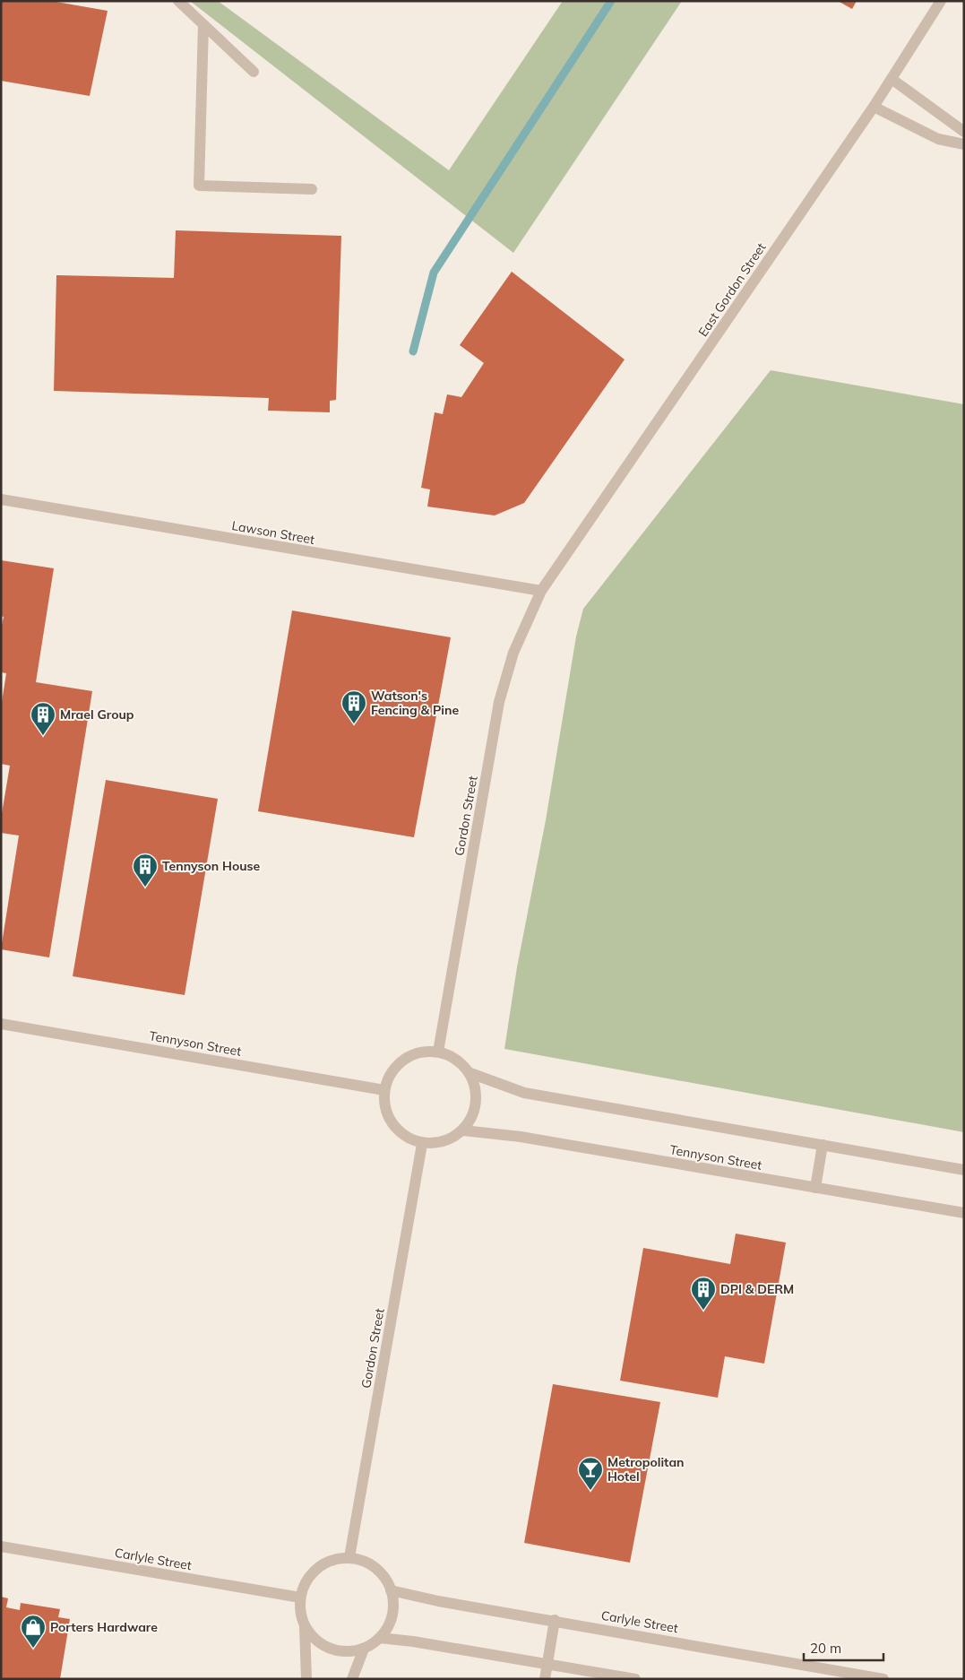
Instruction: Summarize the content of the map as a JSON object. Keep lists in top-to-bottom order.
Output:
{
  "streets": {
    "street": [
      "East Gordon Street",
      "Lawson Street",
      "Gordon Street",
      "Tennyson Street",
      "Carlyle Street"
    ]
  },
  "crossings": [
    ["East Gordon Street", "Lawson Street"],
    ["East Gordon Street", "Gordon Street"],
    ["Lawson Street", "Gordon Street"],
    ["Gordon Street", "Tennyson Street"],
    ["Gordon Street", "Carlyle Street"]
  ],
  "places": {
    "building": [
      "Watson's Fencing & Pine",
      "Mrael Group",
      "Tennyson House",
      "DPI & DERM"
    ],
    "bar": ["Metropolitan Hotel"],
    "shop": ["Porters Hardware"]
  },
  "scale_bar": "20 m"
}
